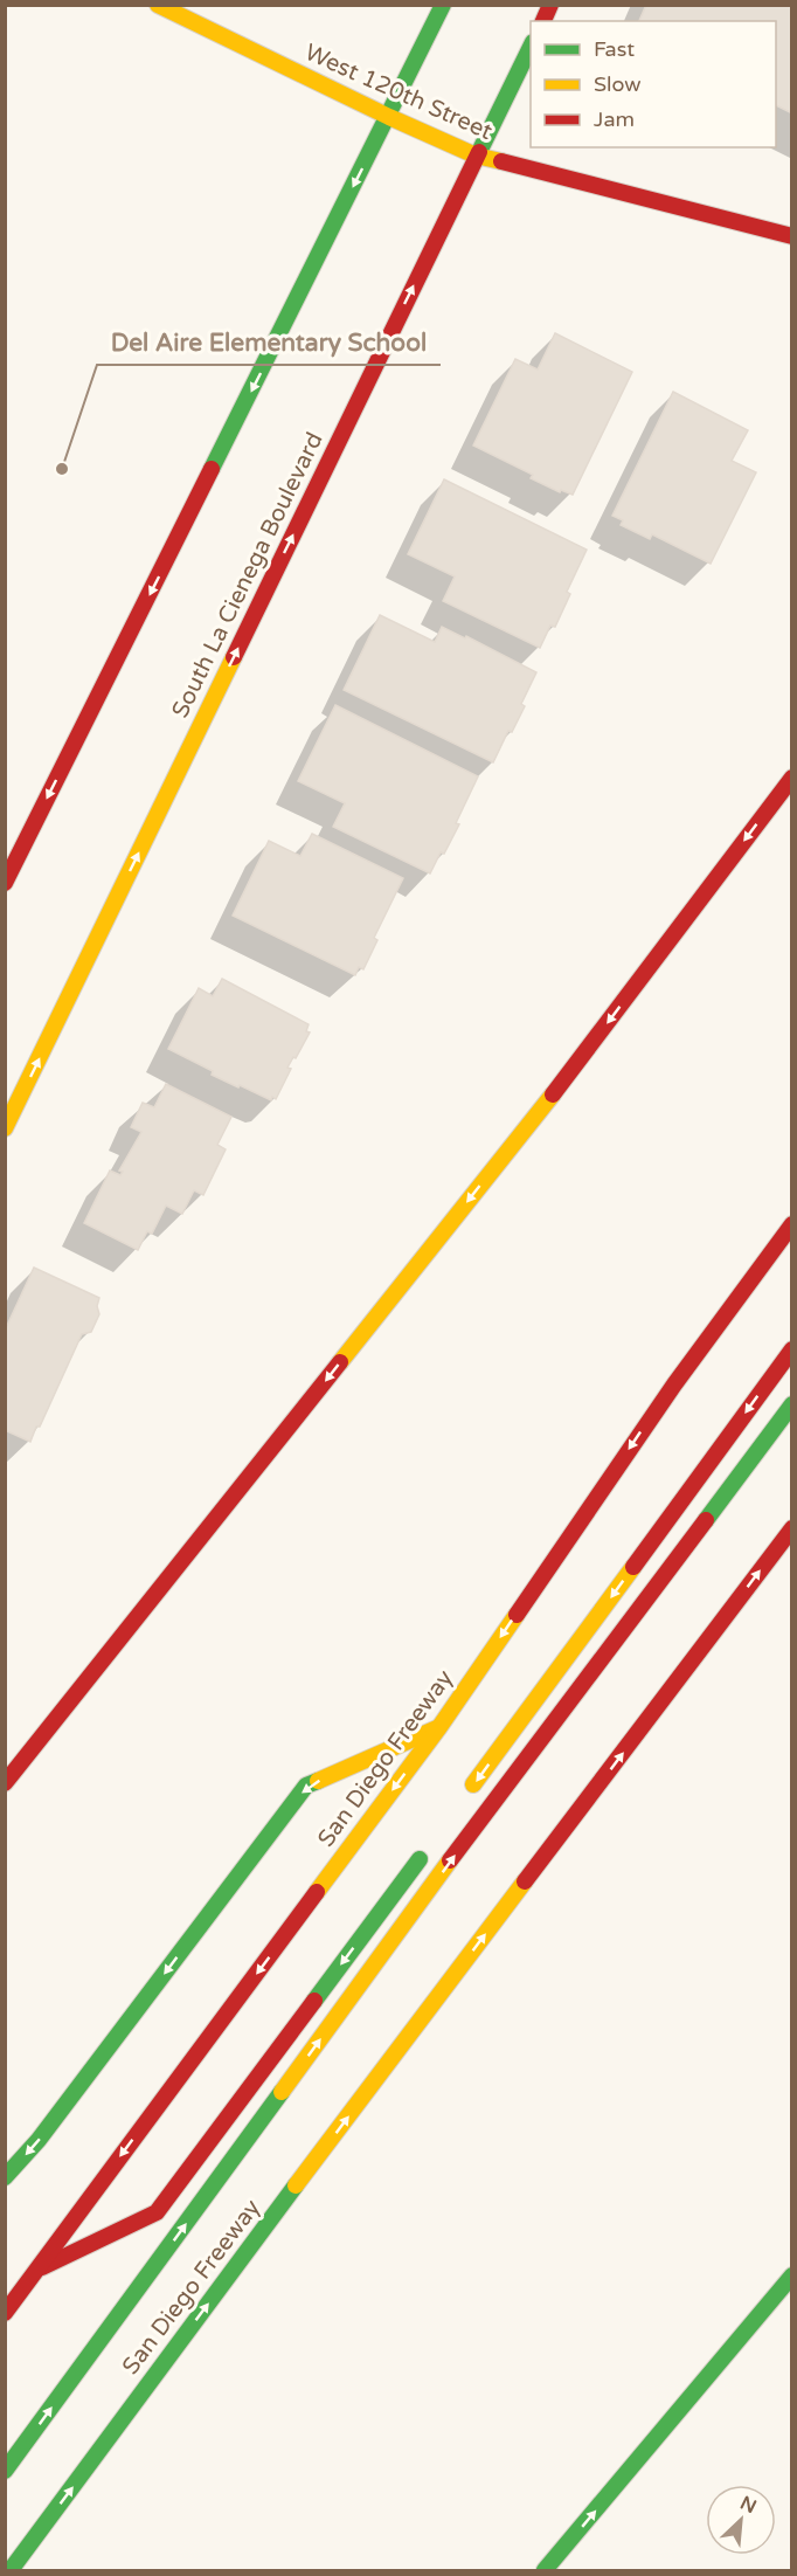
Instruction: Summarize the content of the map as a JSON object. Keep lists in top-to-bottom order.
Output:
{
  "streets": {
    "main road": ["West 120th Street", "South La Cienega Boulevard", "San Diego Freeway"]
  },
  "crossings": [
    ["West 120th Street", "South La Cienega Boulevard"]
  ],
  "places": ["Del Aire Elementary School"],
  "legend": ["Fast", "Slow", "Jam"],
  "north": "top right"
}
